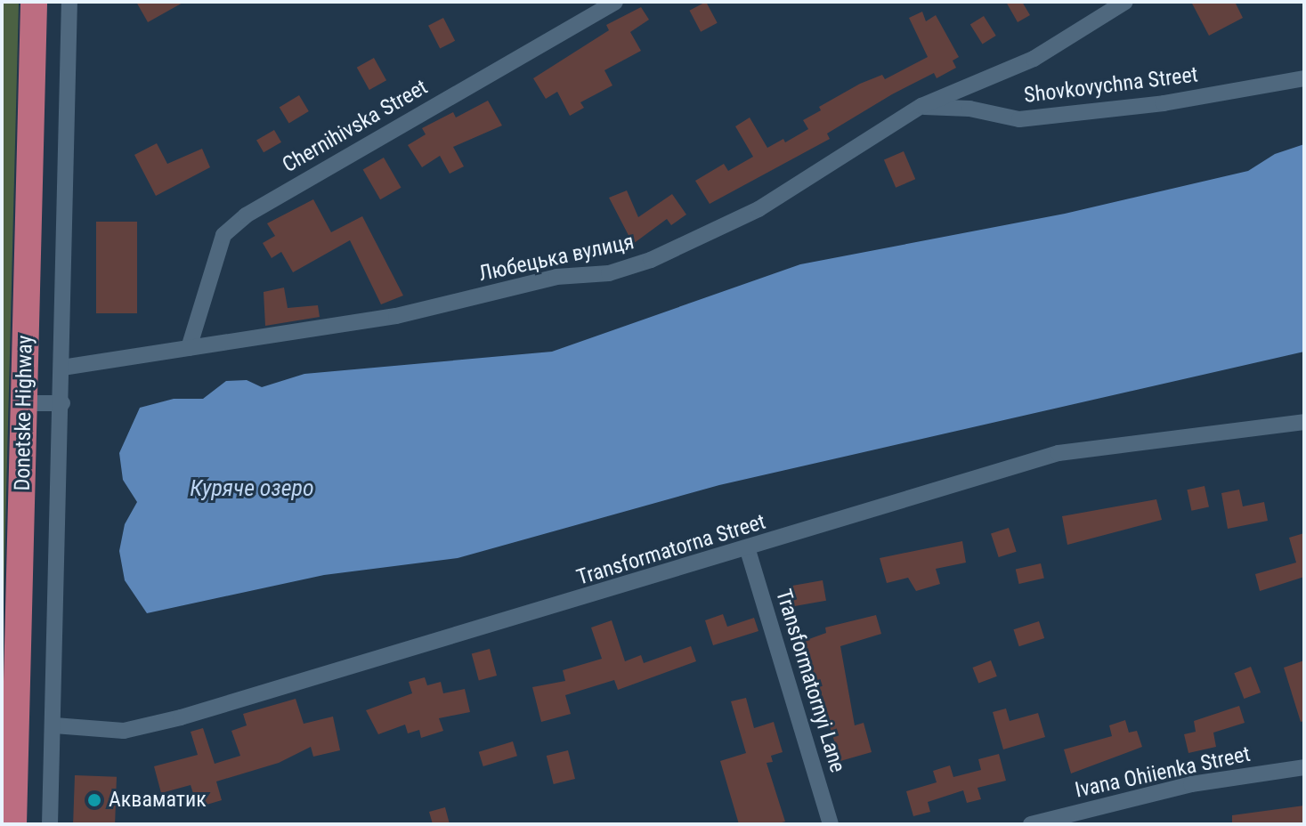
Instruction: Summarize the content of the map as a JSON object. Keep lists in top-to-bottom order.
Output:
{
  "streets": {
    "highway": ["Donetske Highway"],
    "street": [
      "Shovkovychna Street",
      "Chernihivska Street",
      "Любецька вулиця",
      "Transformatorna Street",
      "Transformatornyi Lane",
      "Ivana Ohiienka Street"
    ]
  },
  "crossings": [
    ["Shovkovychna Street", "Любецька вулиця"],
    ["Chernihivska Street", "Любецька вулиця"],
    ["Любецька вулиця", "Donetske Highway"],
    ["Donetske Highway", "Transformatorna Street"],
    ["Transformatorna Street", "Transformatornyi Lane"]
  ],
  "water": ["Куряче озеро"],
  "places": ["Акваматик"]
}
